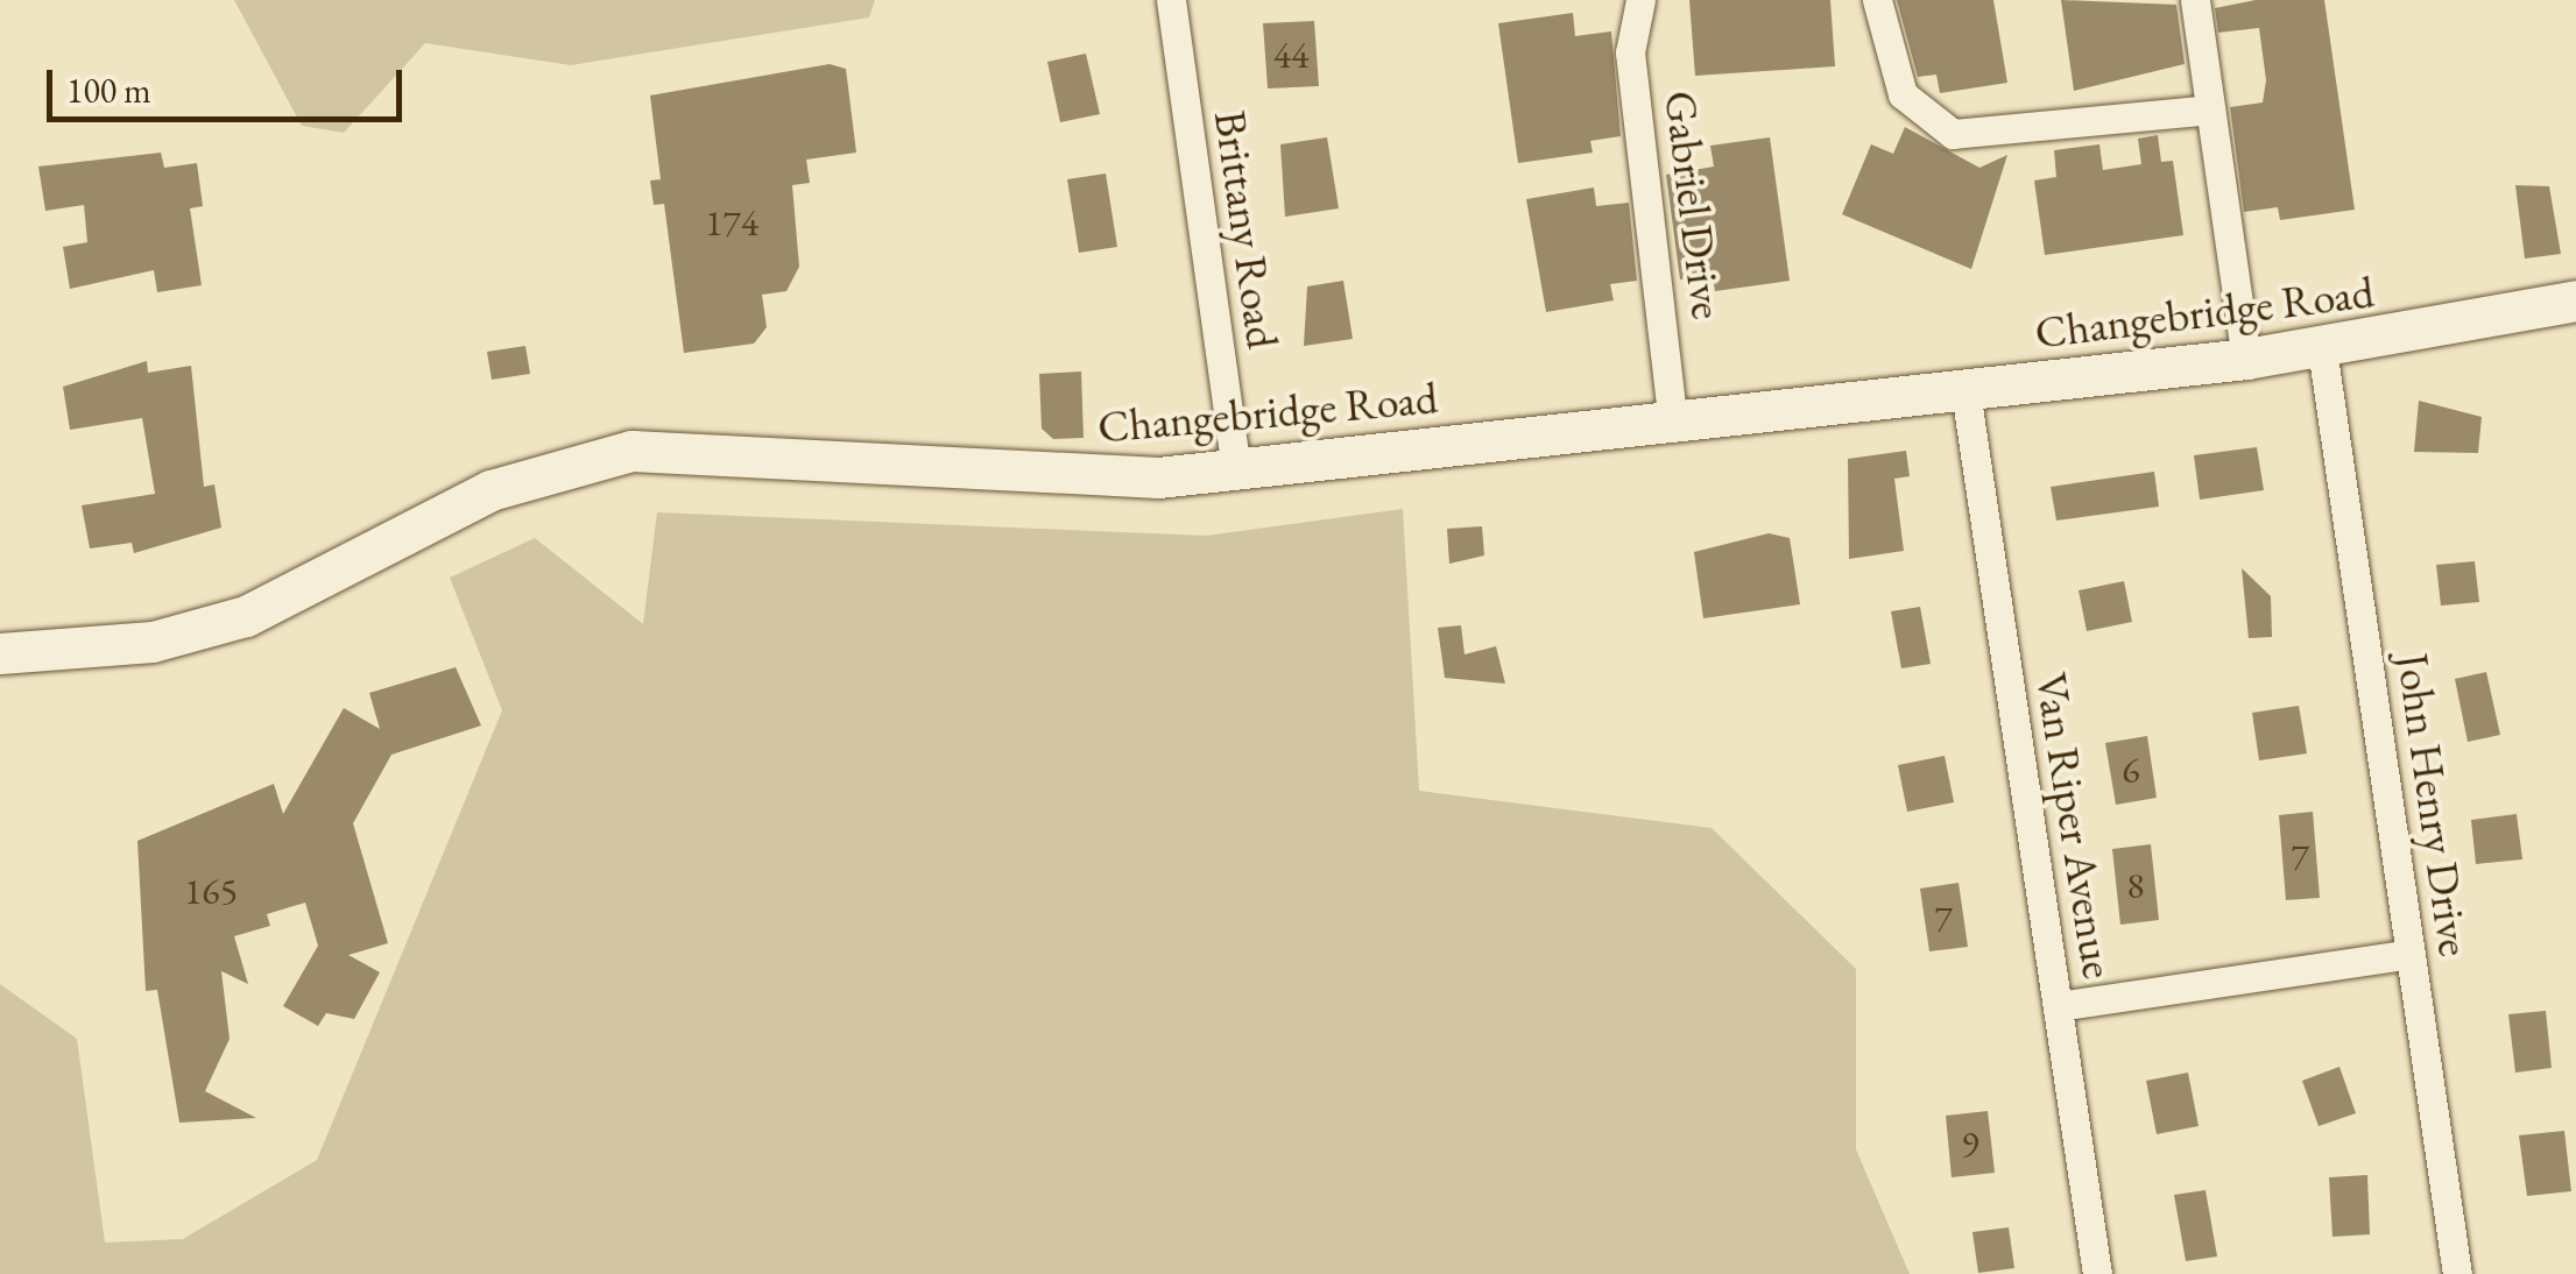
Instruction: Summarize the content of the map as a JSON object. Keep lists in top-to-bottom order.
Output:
{
  "streets": {
    "main road": ["Changebridge Road"],
    "street": [
      "Gabriel Drive",
      "Brittany Road",
      "John Henry Drive",
      "Van Riper Avenue"
    ]
  },
  "crossings": [
    ["Gabriel Drive", "Changebridge Road"],
    ["Brittany Road", "Changebridge Road"],
    ["Changebridge Road", "John Henry Drive"],
    ["Changebridge Road", "Van Riper Avenue"]
  ],
  "house_numbers": [
    "44",
    "174",
    "6",
    "7",
    "8",
    "165",
    "7",
    "9"
  ],
  "scale_bar": "100 m"
}
